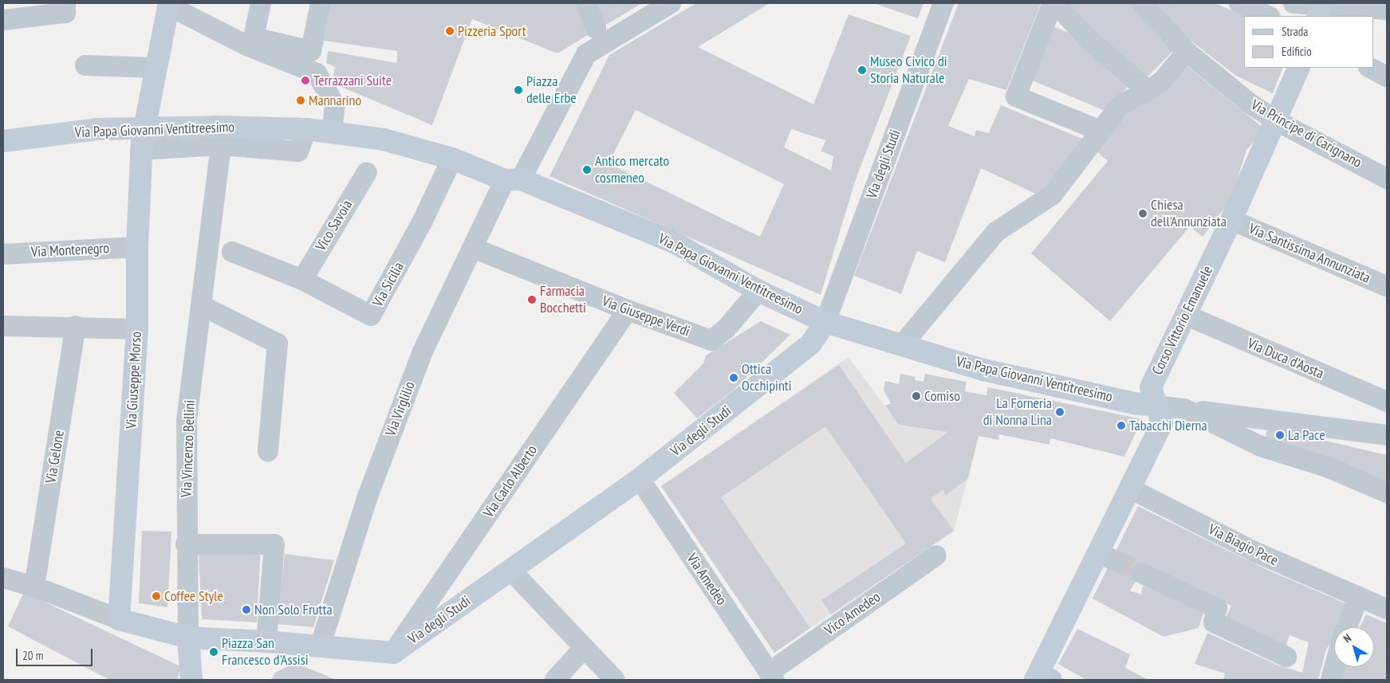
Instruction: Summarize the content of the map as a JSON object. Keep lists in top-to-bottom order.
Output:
{
  "streets": {
    "street": [
      "Via Papa Giovanni Ventitreesimo",
      "Via Principe di Carignano",
      "Via degli Studi",
      "Vico Savoia",
      "Via Montenegro",
      "Via Santissima Annunziata",
      "Via Sicilia",
      "Via Giuseppe Verdi",
      "Corso Vittorio Emanuele",
      "Via Duca d'Aosta",
      "Via Giuseppe Morso",
      "Via Virglilio",
      "Via Vincenzo Bellini",
      "Via Gelone",
      "Via Carlo Alberto",
      "Via Biagio Pace",
      "Via Amedeo",
      "Vico Amedeo"
    ]
  },
  "crossings": [
    ["Via Papa Giovanni Ventitreesimo", "Via degli Studi"],
    ["Via Papa Giovanni Ventitreesimo", "Via Sicilia"],
    ["Via Papa Giovanni Ventitreesimo", "Via Giuseppe Verdi"],
    ["Via Papa Giovanni Ventitreesimo", "Corso Vittorio Emanuele"],
    ["Via Papa Giovanni Ventitreesimo", "Via Giuseppe Morso"],
    ["Via Papa Giovanni Ventitreesimo", "Via Virglilio"],
    ["Via Papa Giovanni Ventitreesimo", "Via Vincenzo Bellini"],
    ["Via Principe di Carignano", "Corso Vittorio Emanuele"],
    ["Via degli Studi", "Via Giuseppe Morso"],
    ["Via degli Studi", "Via Virglilio"],
    ["Via degli Studi", "Via Vincenzo Bellini"],
    ["Via degli Studi", "Via Carlo Alberto"],
    ["Via degli Studi", "Via Amedeo"],
    ["Vico Savoia", "Via Sicilia"],
    ["Via Montenegro", "Via Giuseppe Morso"],
    ["Via Santissima Annunziata", "Corso Vittorio Emanuele"],
    ["Via Giuseppe Verdi", "Via Virglilio"],
    ["Via Giuseppe Verdi", "Via Carlo Alberto"],
    ["Corso Vittorio Emanuele", "Via Duca d'Aosta"],
    ["Corso Vittorio Emanuele", "Via Biagio Pace"],
    ["Via Amedeo", "Vico Amedeo"]
  ],
  "places": [
    "Pizzeria Sport",
    "Museo Civico di Storia Naturale",
    "Terrazzani Suite",
    "Piazza delle Erbe",
    "Mannarino",
    "Antico mercato cosmeneo",
    "Chiesa dell'Annunziata",
    "Farmacia Bocchetti",
    "Ottica Occhipinti",
    "Comiso",
    "La Forneria di Nonna Lina",
    "Tabacchi Dierna",
    "La Pace",
    "Coffee Style",
    "Non Solo Frutta",
    "Piazza San Francesco d'Assisi"
  ],
  "legend": ["Strada", "Edificio"],
  "scale_bar": "20 m",
  "north": "top left"
}
